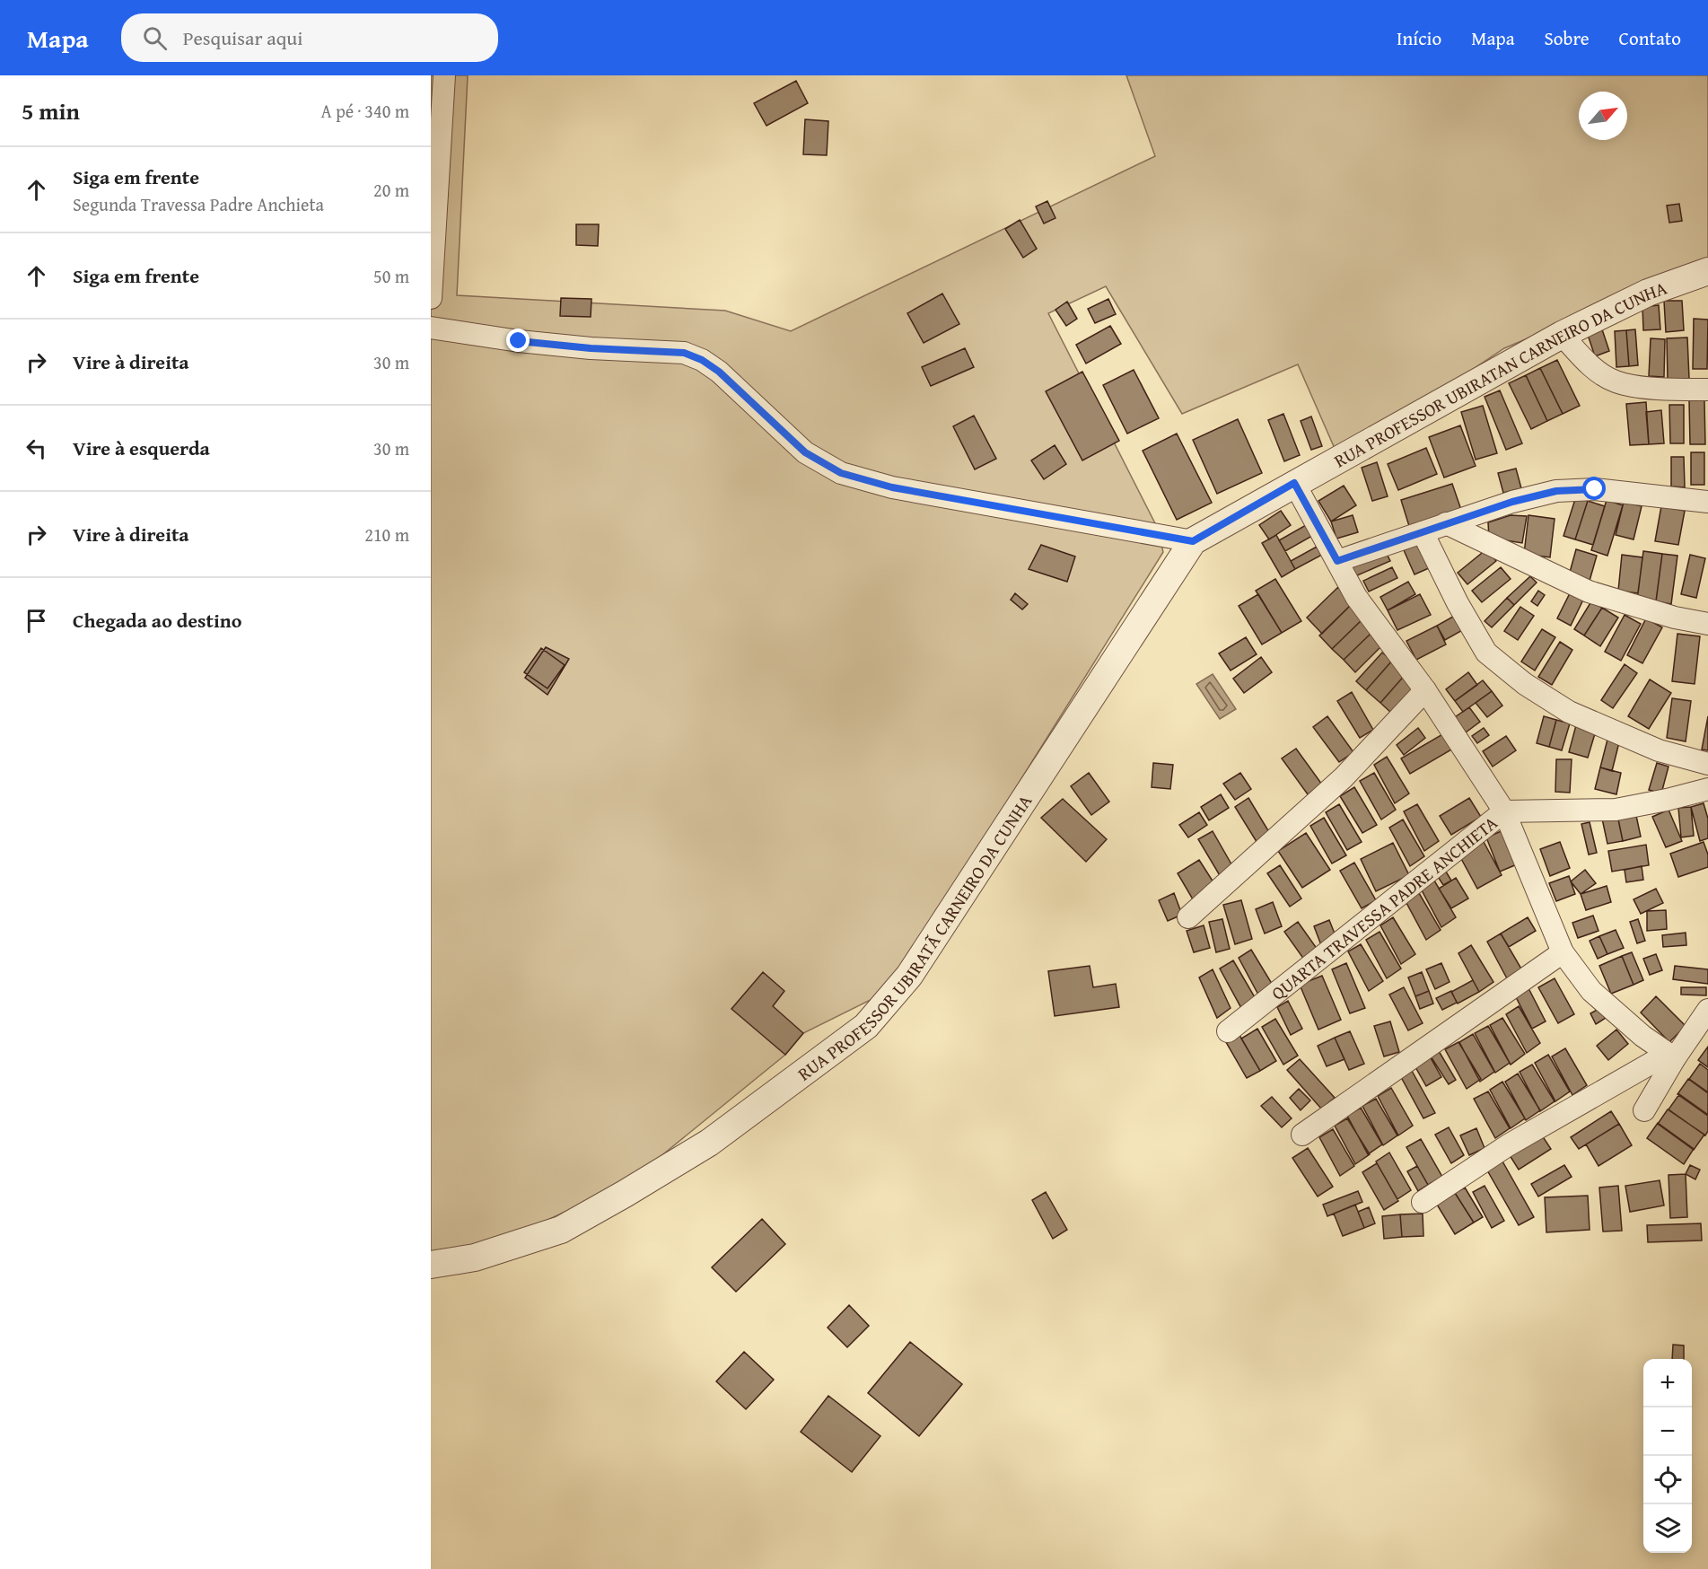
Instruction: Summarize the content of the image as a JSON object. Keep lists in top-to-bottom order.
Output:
{
  "streets": {
    "street": ["RUA PROFESSOR UBIRATAN CARNEIRO DA CUNHA", "QUARTA TRAVESSA PADRE ANCHIETA", "RUA PROFESSOR UBIRATÃ CARNEIRO DA CUNHA"]
  },
  "crossings": [
    ["RUA PROFESSOR UBIRATAN CARNEIRO DA CUNHA", "RUA PROFESSOR UBIRATÃ CARNEIRO DA CUNHA"]
  ],
  "north": "top right",
  "page": {
    "header": "Mapa",
    "search": "Pesquisar aqui",
    "nav": [
      "Início",
      "Mapa",
      "Sobre",
      "Contato"
    ],
    "heading": ["5 min", "A pé · 340 m"],
    "list": [
      ["Siga em frente", "Segunda Travessa Padre Anchieta", "20 m"],
      ["Siga em frente", "50 m"],
      ["Vire à direita", "30 m"],
      ["Vire à esquerda", "30 m"],
      ["Vire à direita", "210 m"],
      "Chegada ao destino"
    ],
    "map_buttons": ["+", "−"]
  }
}
